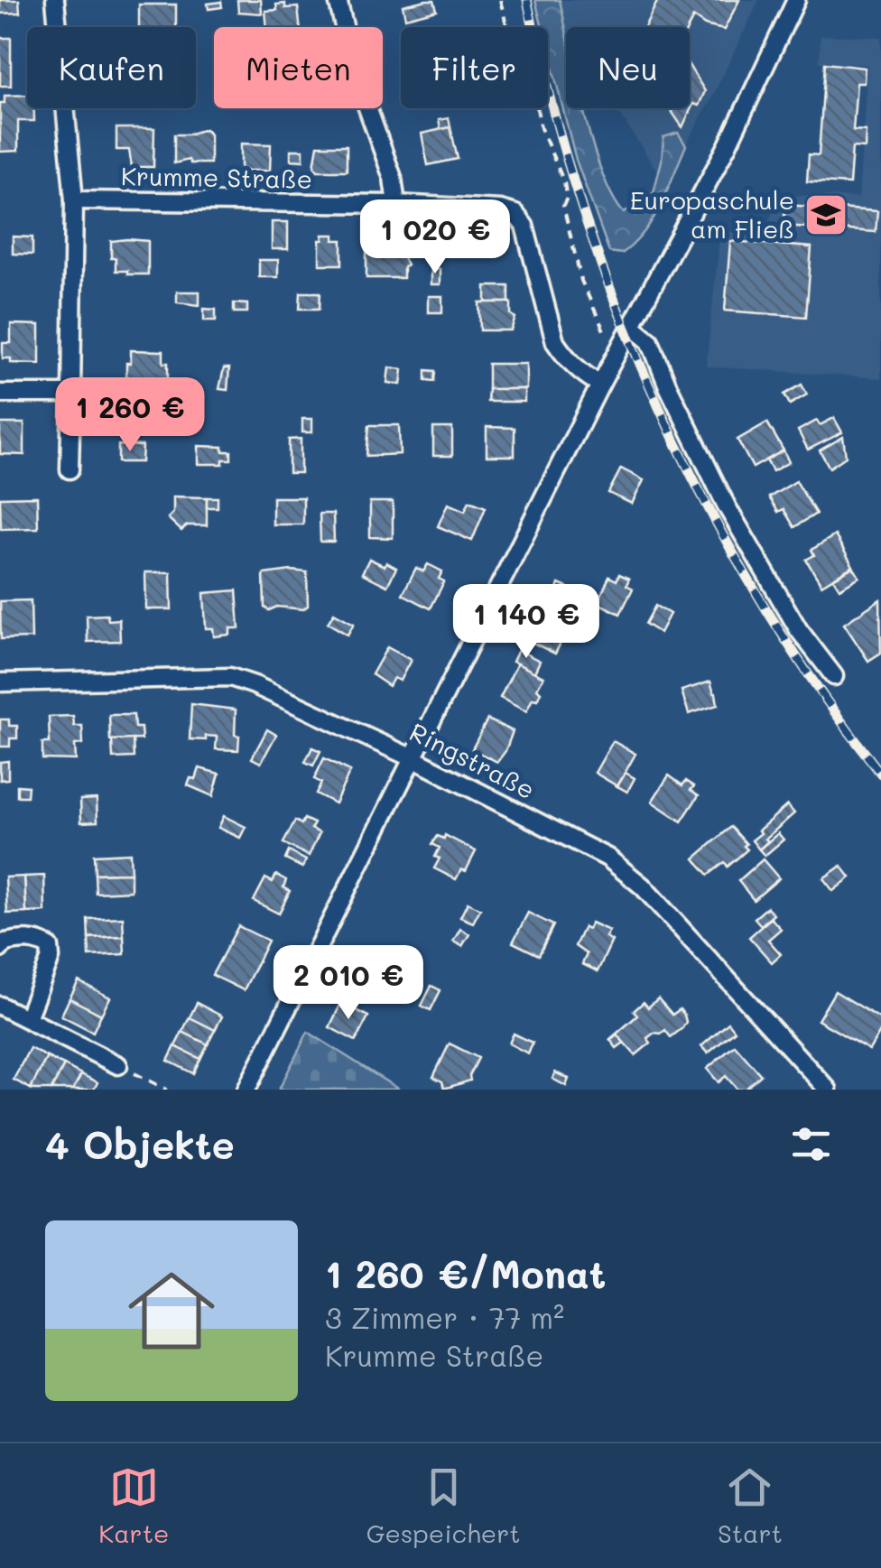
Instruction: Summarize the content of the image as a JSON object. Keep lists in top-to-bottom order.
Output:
{
  "streets": {
    "street": ["Krumme Straße", "Ringstraße"]
  },
  "places": {
    "school or university": ["Europaschule am Fließ"]
  },
  "page": {
    "chip": [
      "Kaufen",
      "Mieten",
      "Filter",
      "Neu"
    ],
    "price": [
      "1 020 €",
      "1 260 €",
      "1 140 €",
      "2 010 €"
    ],
    "heading": "4 Objekte",
    "list": [
      {
        "name": "1 260 €/Monat",
        "note": "3 Zimmer · 77 m² · Krumme Straße"
      }
    ],
    "tabs": ["Karte", "Gespeichert", "Start"]
  }
}
